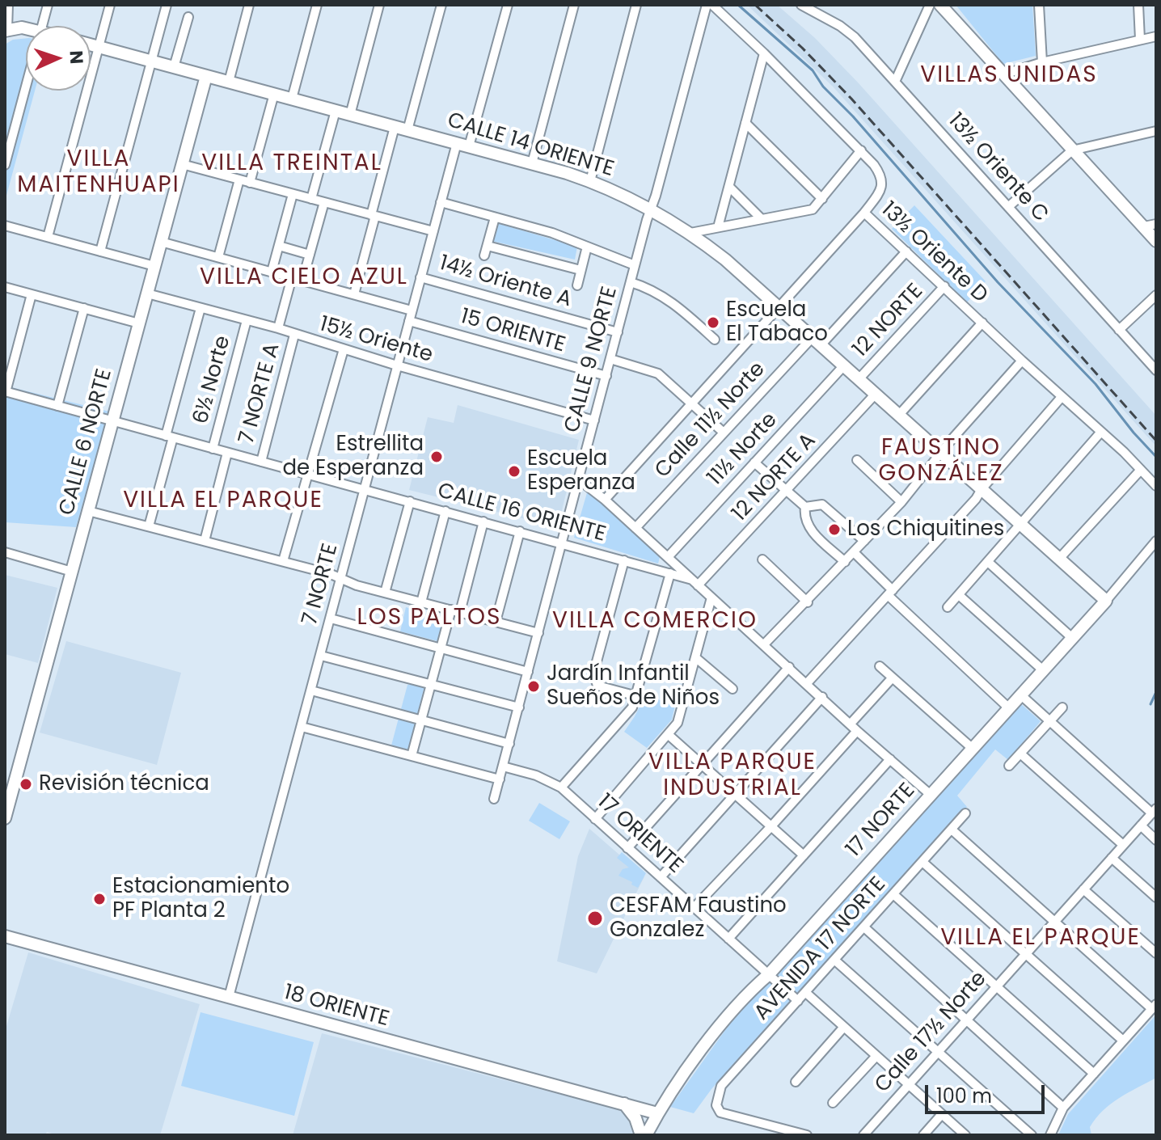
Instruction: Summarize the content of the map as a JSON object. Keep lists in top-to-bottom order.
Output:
{
  "streets": {
    "street": [
      "CALLE 14 ORIENTE",
      "13½ Oriente C",
      "13½ Oriente D",
      "14½ Oriente A",
      "12 NORTE",
      "15 ORIENTE",
      "15½ Oriente",
      "CALLE 9 NORTE",
      "6½ Norte",
      "7 NORTE A",
      "Calle 11½ Norte",
      "CALLE 6 NORTE",
      "11½ Norte",
      "12 NORTE A",
      "CALLE 16 ORIENTE",
      "7 NORTE",
      "17 NORTE",
      "17 ORIENTE",
      "AVENIDA 17 NORTE",
      "18 ORIENTE",
      "Calle 17½ Norte"
    ]
  },
  "crossings": [
    ["CALLE 14 ORIENTE", "12 NORTE"],
    ["CALLE 14 ORIENTE", "CALLE 9 NORTE"],
    ["CALLE 14 ORIENTE", "Calle 11½ Norte"],
    ["CALLE 14 ORIENTE", "CALLE 6 NORTE"],
    ["CALLE 14 ORIENTE", "11½ Norte"],
    ["CALLE 14 ORIENTE", "12 NORTE A"],
    ["CALLE 14 ORIENTE", "7 NORTE"],
    ["CALLE 14 ORIENTE", "17 NORTE"],
    ["13½ Oriente D", "12 NORTE"],
    ["13½ Oriente D", "Calle 11½ Norte"],
    ["14½ Oriente A", "CALLE 9 NORTE"],
    ["14½ Oriente A", "7 NORTE"],
    ["15 ORIENTE", "CALLE 9 NORTE"],
    ["15 ORIENTE", "7 NORTE"],
    ["15½ Oriente", "CALLE 9 NORTE"],
    ["15½ Oriente", "6½ Norte"],
    ["15½ Oriente", "7 NORTE A"],
    ["15½ Oriente", "CALLE 6 NORTE"],
    ["15½ Oriente", "7 NORTE"],
    ["CALLE 9 NORTE", "CALLE 16 ORIENTE"],
    ["CALLE 9 NORTE", "17 ORIENTE"],
    ["6½ Norte", "CALLE 16 ORIENTE"],
    ["7 NORTE A", "CALLE 16 ORIENTE"],
    ["Calle 11½ Norte", "CALLE 16 ORIENTE"],
    ["CALLE 6 NORTE", "CALLE 16 ORIENTE"],
    ["11½ Norte", "CALLE 16 ORIENTE"],
    ["12 NORTE A", "CALLE 16 ORIENTE"],
    ["CALLE 16 ORIENTE", "7 NORTE"],
    ["CALLE 16 ORIENTE", "17 NORTE"],
    ["7 NORTE", "18 ORIENTE"],
    ["17 NORTE", "17 ORIENTE"],
    ["17 NORTE", "18 ORIENTE"],
    ["17 ORIENTE", "AVENIDA 17 NORTE"]
  ],
  "districts": [
    "VILLAS UNIDAS",
    "VILLA MAITENHUAPI",
    "VILLA TREINTAL",
    "VILLA CIELO AZUL",
    "FAUSTINO GONZÁLEZ",
    "VILLA EL PARQUE",
    "LOS PALTOS",
    "VILLA COMERCIO",
    "VILLA PARQUE INDUSTRIAL",
    "VILLA EL PARQUE"
  ],
  "places": [
    "Escuela El Tabaco",
    "Estrellita de Esperanza",
    "Escuela Esperanza",
    "Los Chiquitines",
    "Jardín Infantil Sueños de Niños",
    "Revisión técnica",
    "Estacionamiento PF Planta 2",
    "CESFAM Faustino Gonzalez"
  ],
  "scale_bar": "100 m",
  "north": "right"
}
